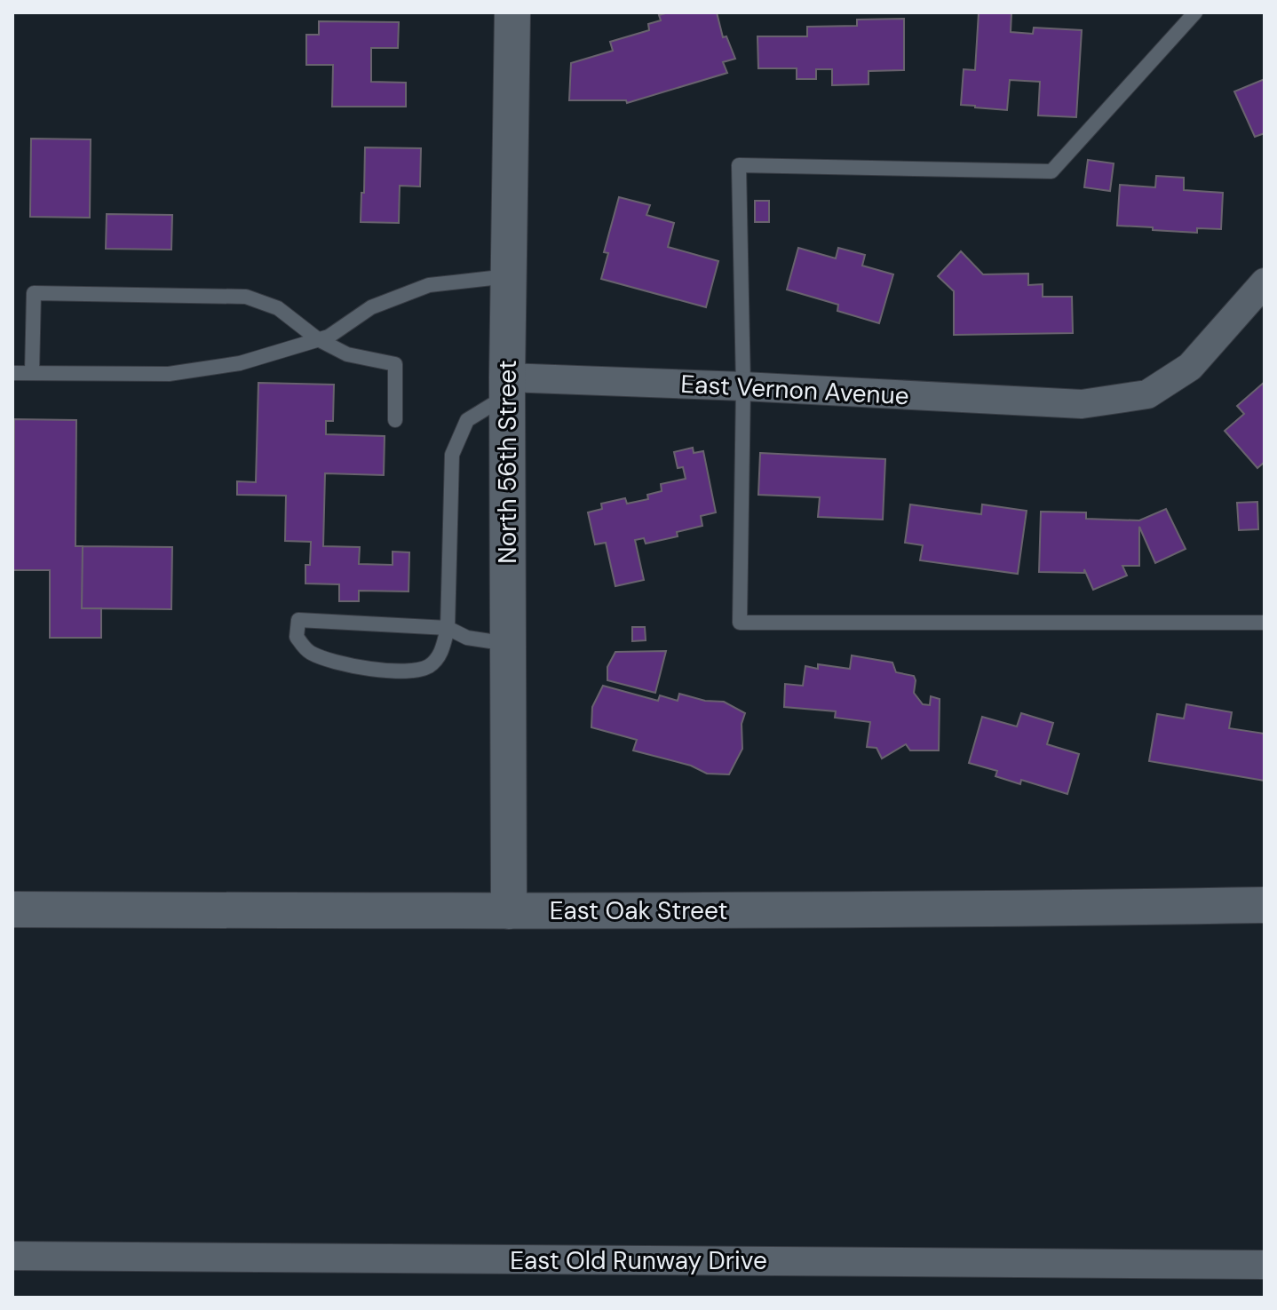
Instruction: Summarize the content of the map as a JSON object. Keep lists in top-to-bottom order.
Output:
{
  "streets": {
    "street": [
      "East Vernon Avenue",
      "North 56th Street",
      "East Oak Street",
      "East Old Runway Drive"
    ]
  },
  "crossings": [
    ["East Vernon Avenue", "North 56th Street"],
    ["North 56th Street", "East Oak Street"]
  ]
}
